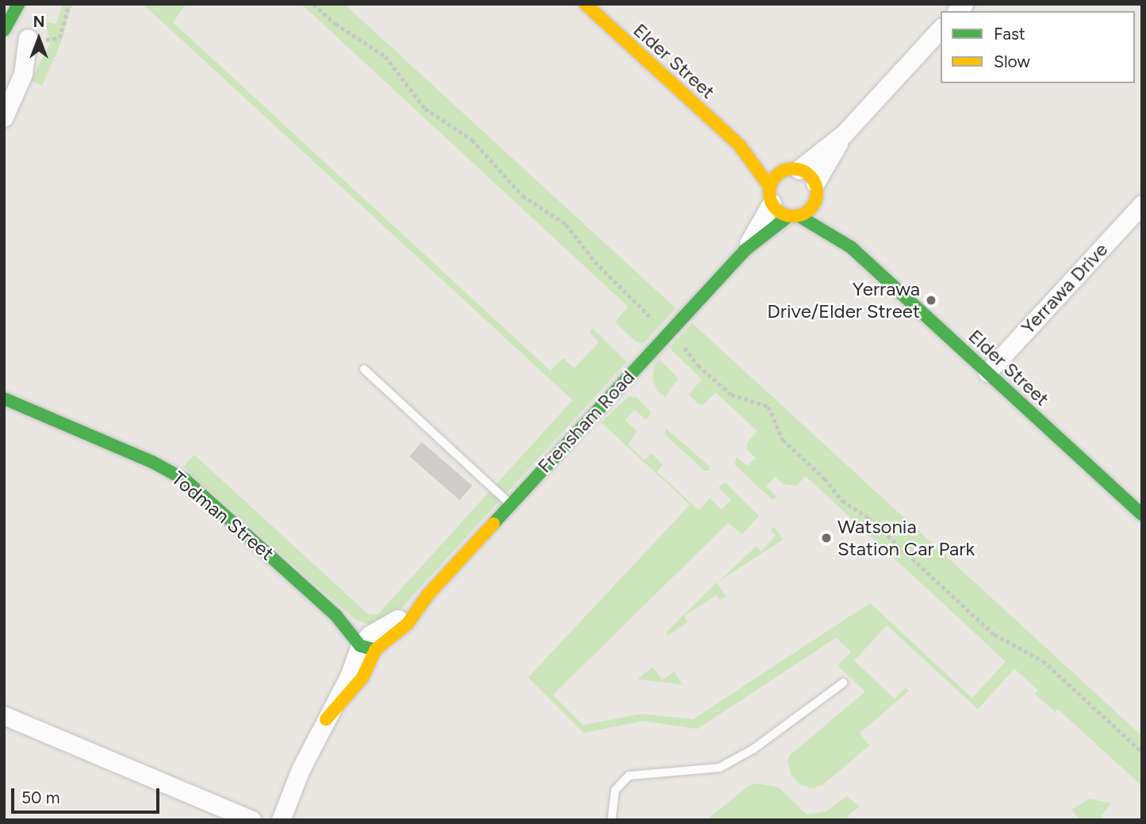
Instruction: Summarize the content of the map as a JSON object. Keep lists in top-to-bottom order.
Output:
{
  "streets": {
    "main road": ["Elder Street", "Frensham Road", "Todman Street"],
    "street": ["Yerrawa Drive"]
  },
  "crossings": [
    ["Elder Street", "Yerrawa Drive"],
    ["Elder Street", "Frensham Road"],
    ["Frensham Road", "Todman Street"]
  ],
  "places": ["Yerrawa Drive/Elder Street", "Watsonia Station Car Park"],
  "legend": ["Fast", "Slow"],
  "scale_bar": "50 m",
  "north": "top"
}
